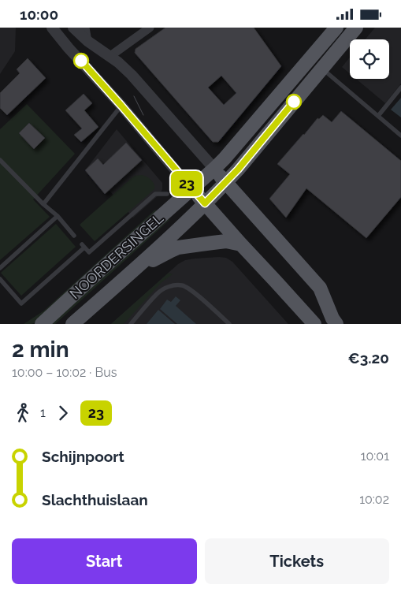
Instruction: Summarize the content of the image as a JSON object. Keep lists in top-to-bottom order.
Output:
{
  "streets": {
    "main road": ["NOORDERSINGEL"]
  },
  "lines": ["bus line 23"],
  "page": {
    "status": "10:00",
    "on_map": "23",
    "heading": ["2 min", "10:00 – 10:02 · Bus", "€3.20"],
    "legs": ["1", "23"],
    "list": [
      {
        "name": "Schijnpoort",
        "value": "10:01"
      },
      {
        "name": "Slachthuislaan",
        "value": "10:02"
      }
    ],
    "buttons": ["Start", "Tickets"]
  }
}
